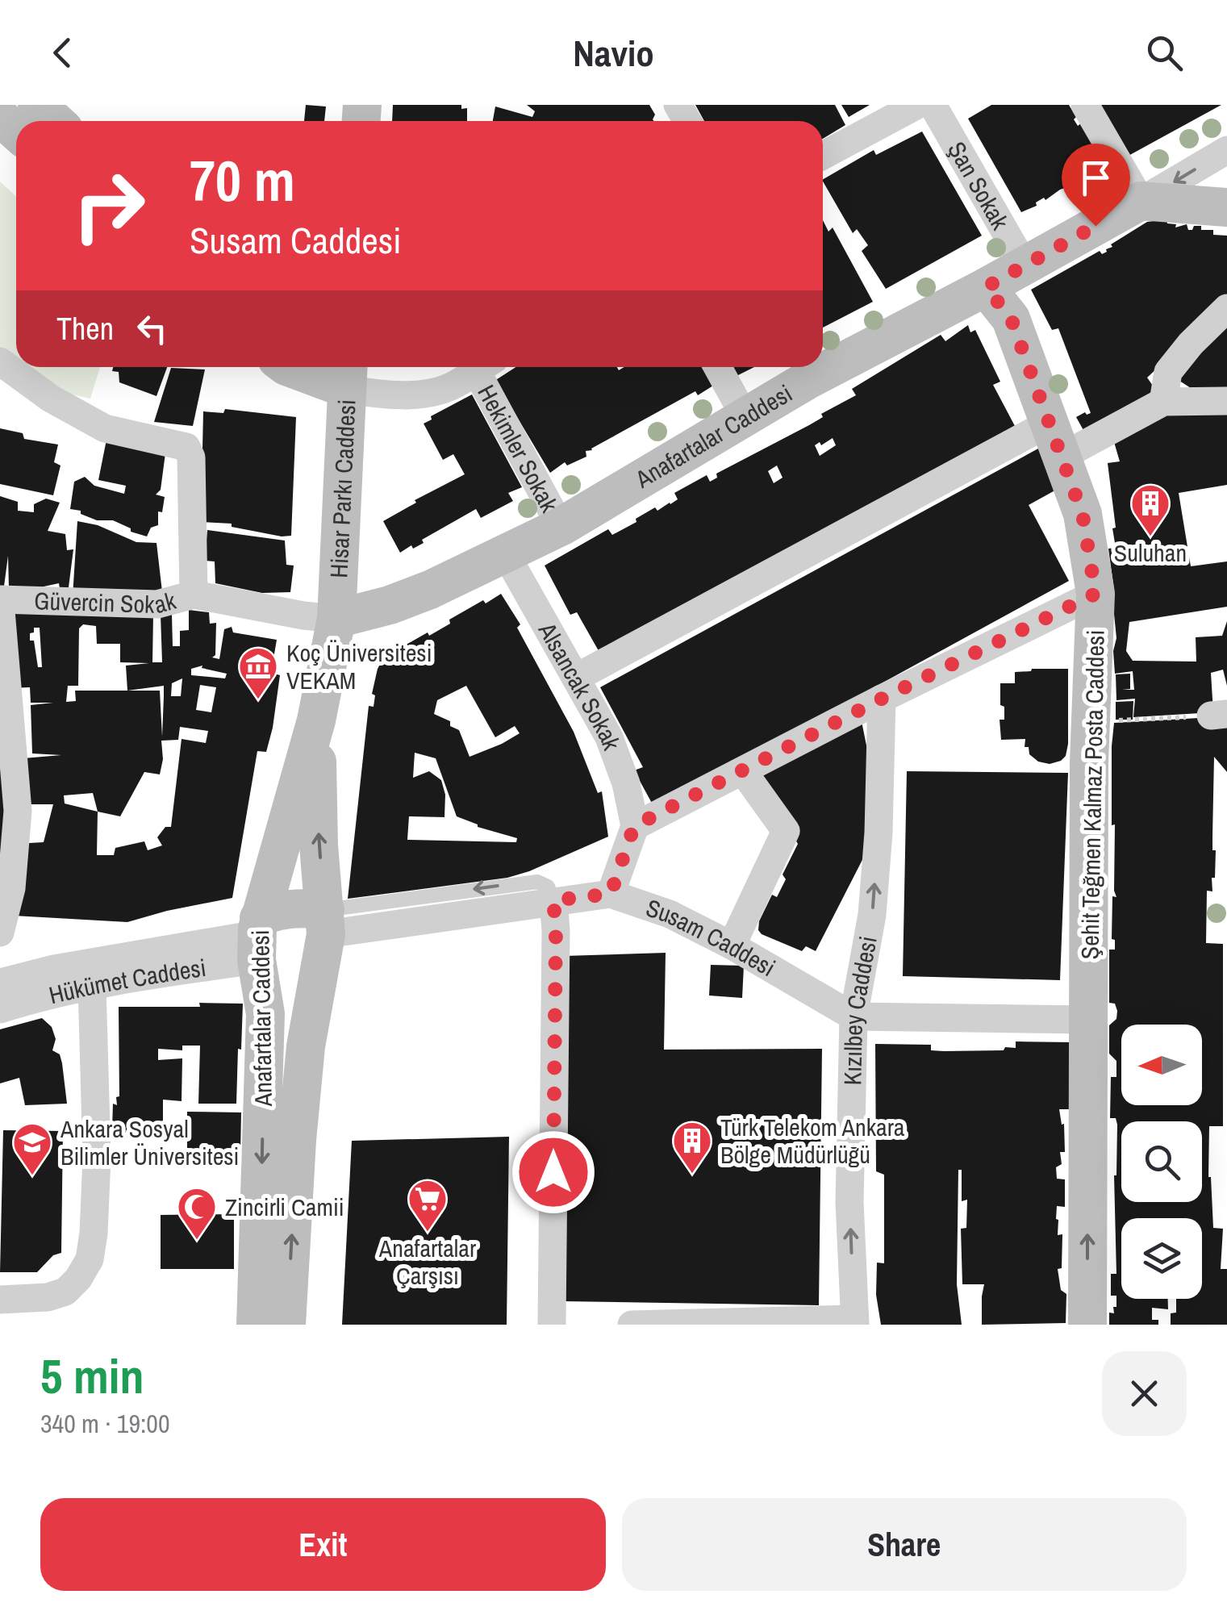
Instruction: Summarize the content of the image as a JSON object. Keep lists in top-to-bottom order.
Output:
{
  "streets": {
    "main road": ["Anafartalar Caddesi", "Hisar Parkı Caddesi", "Şehit Teğmen Kalmaz Posta Caddesi"],
    "street": [
      "Şan Sokak",
      "Hekimler Sokak",
      "Güvercin Sokak",
      "Alsancak Sokak",
      "Susam Caddesi",
      "Hükümet Caddesi",
      "Kızılbey Caddesi"
    ]
  },
  "crossings": [
    ["Şan Sokak", "Anafartalar Caddesi"],
    ["Anafartalar Caddesi", "Hekimler Sokak"],
    ["Anafartalar Caddesi", "Hisar Parkı Caddesi"],
    ["Anafartalar Caddesi", "Güvercin Sokak"],
    ["Anafartalar Caddesi", "Alsancak Sokak"],
    ["Anafartalar Caddesi", "Şehit Teğmen Kalmaz Posta Caddesi"],
    ["Anafartalar Caddesi", "Susam Caddesi"],
    ["Anafartalar Caddesi", "Hükümet Caddesi"],
    ["Hisar Parkı Caddesi", "Güvercin Sokak"],
    ["Şehit Teğmen Kalmaz Posta Caddesi", "Susam Caddesi"],
    ["Susam Caddesi", "Hükümet Caddesi"],
    ["Susam Caddesi", "Kızılbey Caddesi"]
  ],
  "one_way": ["Kızılbey Caddesi"],
  "places": {
    "building": ["Suluhan", "Türk Telekom Ankara Bölge Müdürlüğü"],
    "museum": ["Koç Üniversitesi VEKAM"],
    "school or university": ["Ankara Sosyal Bilimler Üniversitesi"],
    "supermarket": ["Anafartalar Çarşısı"],
    "mosque": ["Zincirli Camii"]
  },
  "north": "left",
  "page": {
    "header": "Navio",
    "turn": ["70 m", "Susam Caddesi"],
    "then": "Then",
    "heading": ["5 min", "340 m · 19:00"],
    "buttons": ["Exit", "Share"]
  }
}
